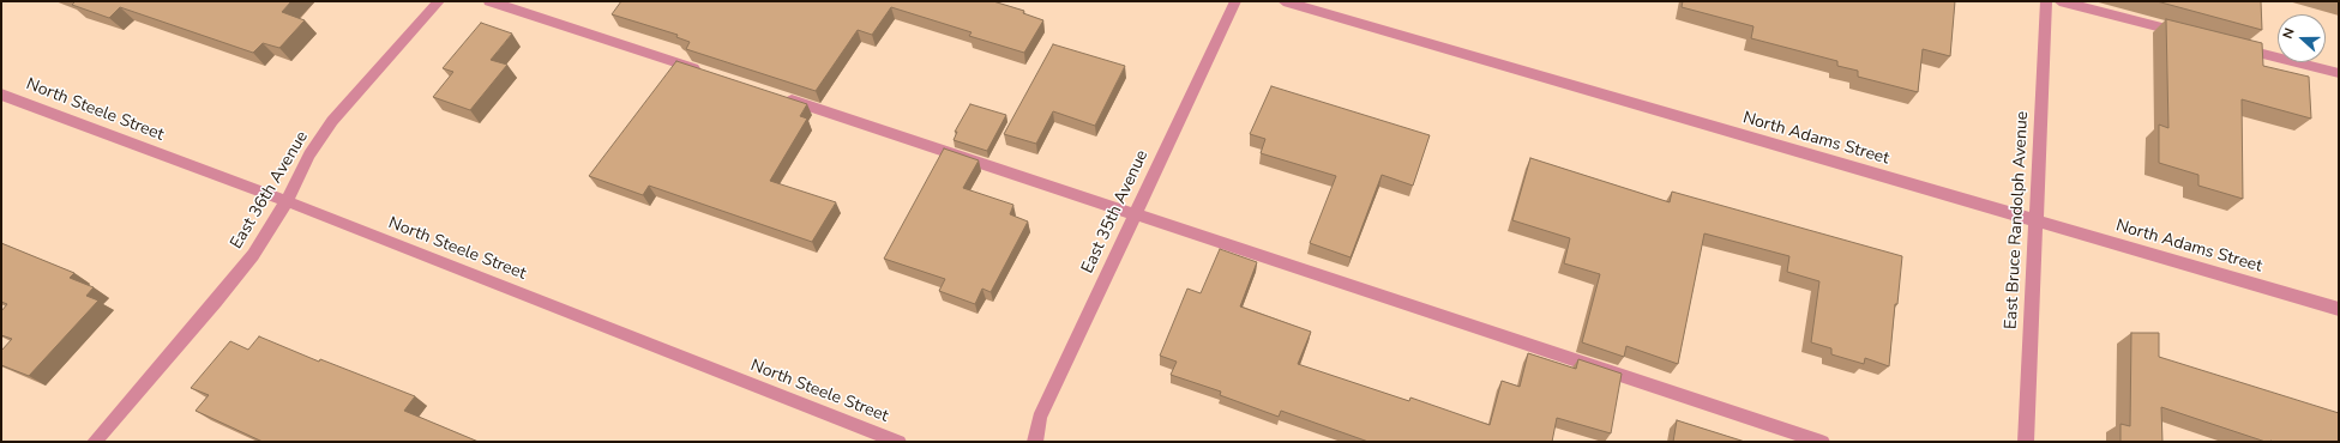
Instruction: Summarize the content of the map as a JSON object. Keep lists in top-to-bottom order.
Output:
{
  "streets": {
    "street": [
      "North Steele Street",
      "North Adams Street",
      "East 36th Avenue",
      "East 35th Avenue",
      "East Bruce Randolph Avenue"
    ]
  },
  "crossings": [
    ["North Steele Street", "East 36th Avenue"],
    ["North Adams Street", "East Bruce Randolph Avenue"]
  ],
  "north": "left"
}
